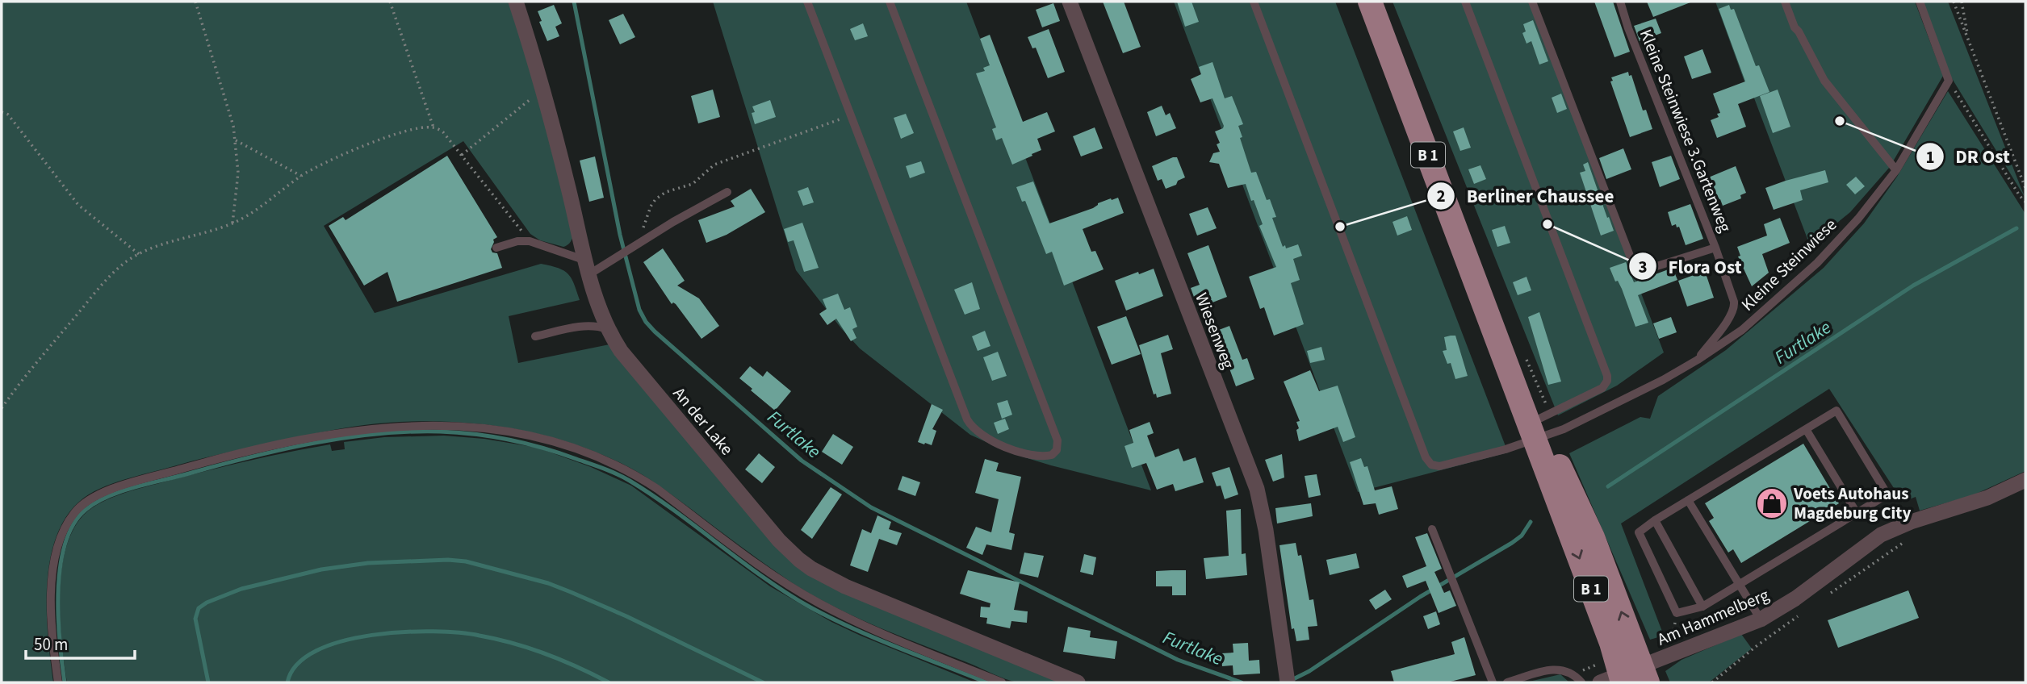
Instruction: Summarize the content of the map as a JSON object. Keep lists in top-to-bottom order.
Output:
{
  "streets": {
    "main road": ["B 1"],
    "street": ["Wiesenweg", "An der Lake", "Am Hammelberg"],
    "lane": ["Kleine Steinwiese 3.Gartenweg", "Kleine Steinwiese"]
  },
  "crossings": [
    ["Kleine Steinwiese 3.Gartenweg", "Kleine Steinwiese"],
    ["B 1", "Kleine Steinwiese"],
    ["B 1", "Am Hammelberg"]
  ],
  "water": ["Furtlake"],
  "places": {
    "other": ["DR Ost", "Flora Ost", "Berliner Chaussee"],
    "shop": ["Voets Autohaus Magdeburg City"]
  },
  "scale_bar": "50 m"
}
